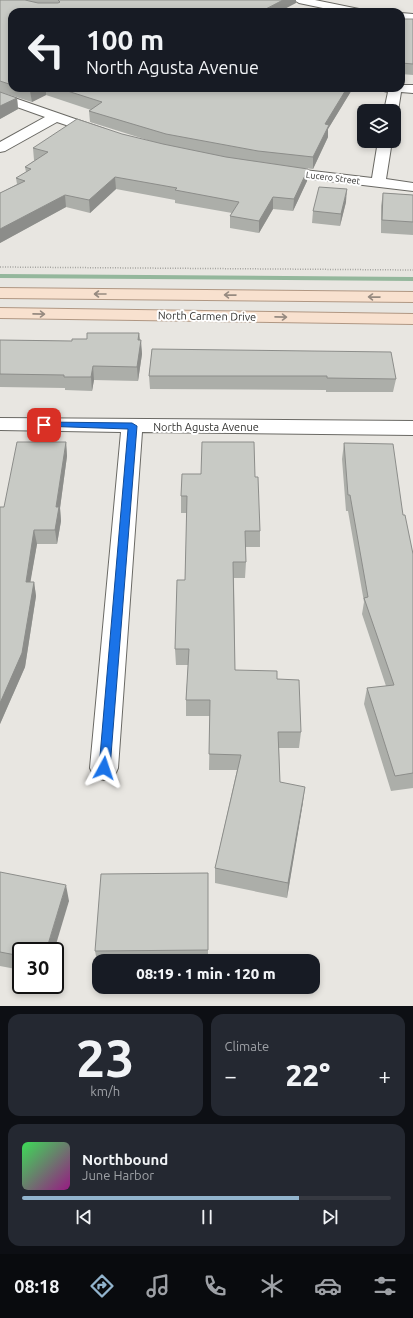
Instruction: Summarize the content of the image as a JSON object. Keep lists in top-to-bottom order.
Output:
{
  "streets": {
    "main road": ["North Carmen Drive"],
    "street": ["Lucero Street", "North Agusta Avenue"]
  },
  "page": {
    "turn": ["100 m", "North Agusta Avenue"],
    "limit": "30",
    "trip": "08:19 · 1 min · 120 m",
    "tile": [
      ["23", "km/h"],
      "Climate"
    ],
    "heat": ["−", "22°", "+"],
    "song": ["Northbound", "June Harbor"],
    "tabs": "08:18"
  }
}
